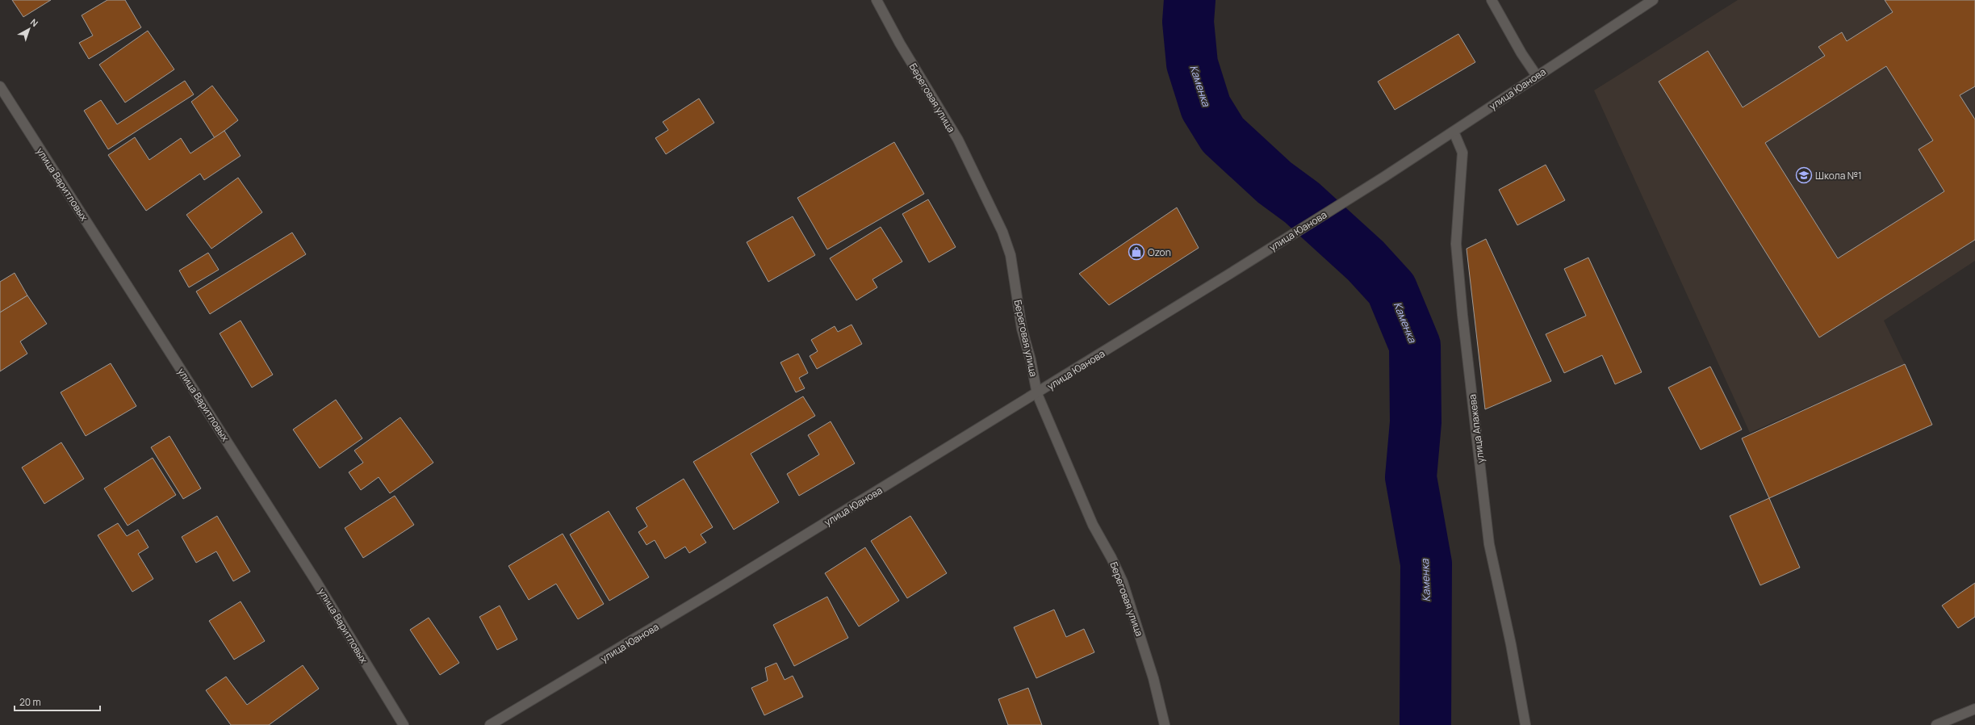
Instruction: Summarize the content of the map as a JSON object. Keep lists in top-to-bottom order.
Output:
{
  "streets": {
    "street": [
      "улица Юанова",
      "Береговая улица",
      "улица Варитловых",
      "улица Апажева"
    ]
  },
  "crossings": [
    ["улица Юанова", "Береговая улица"],
    ["улица Юанова", "улица Апажева"]
  ],
  "water": ["Каменка"],
  "places": {
    "school or university": ["Школа №1"],
    "shop": ["Ozon"]
  },
  "scale_bar": "20 m",
  "north": "top right"
}
